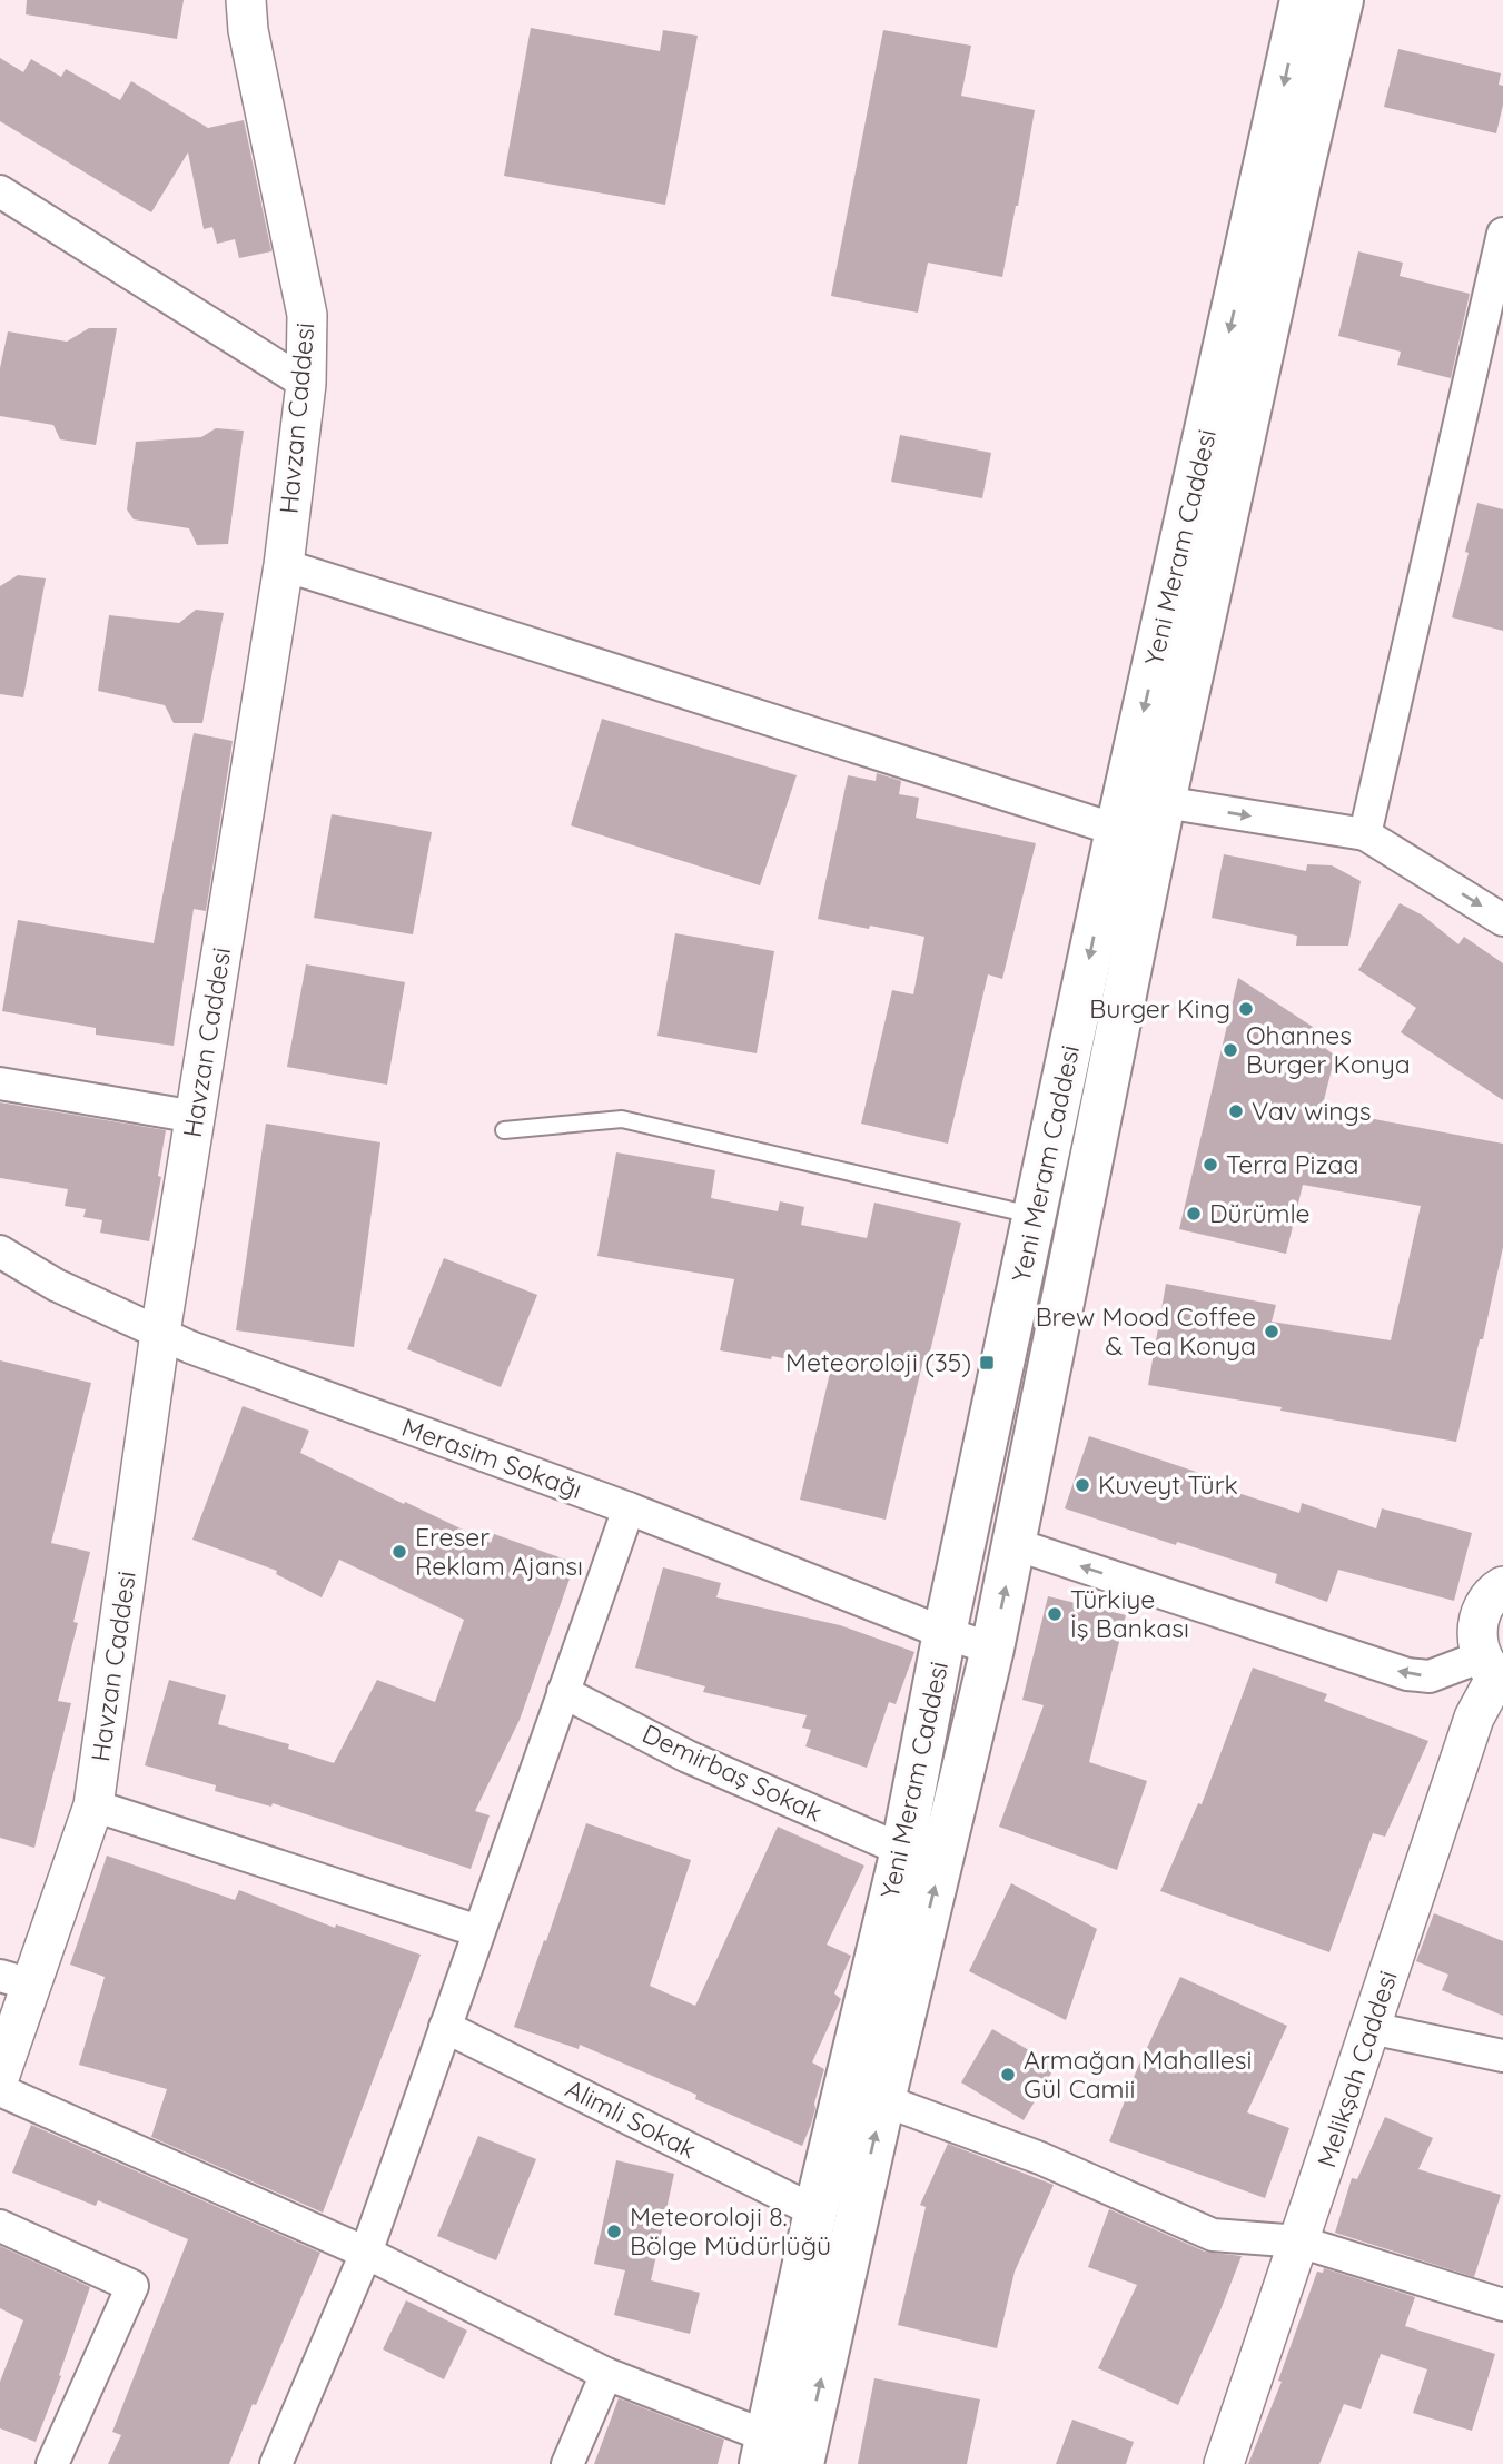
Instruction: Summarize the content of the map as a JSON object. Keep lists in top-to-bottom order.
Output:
{
  "streets": {
    "main road": ["Yeni Meram Caddesi"],
    "street": [
      "Havzan Caddesi",
      "Merasim Sokağı",
      "Demirbaş Sokak",
      "Melikşah Caddesi",
      "Alimli Sokak"
    ]
  },
  "crossings": [
    ["Havzan Caddesi", "Merasim Sokağı"],
    ["Yeni Meram Caddesi", "Merasim Sokağı"],
    ["Yeni Meram Caddesi", "Demirbaş Sokak"],
    ["Yeni Meram Caddesi", "Alimli Sokak"]
  ],
  "places": {
    "other": [
      "Burger King",
      "Ohannes Burger Konya",
      "Vav wings",
      "Terra Pizaa",
      "Dürümle",
      "Brew Mood Coffee & Tea Konya",
      "Kuveyt Türk",
      "Ereser Reklam Ajansı",
      "Türkiye İş Bankası",
      "Armağan Mahallesi Gül Camii",
      "Meteoroloji 8. Bölge Müdürlüğü"
    ],
    "transit": ["Meteoroloji (35)"]
  }
}
